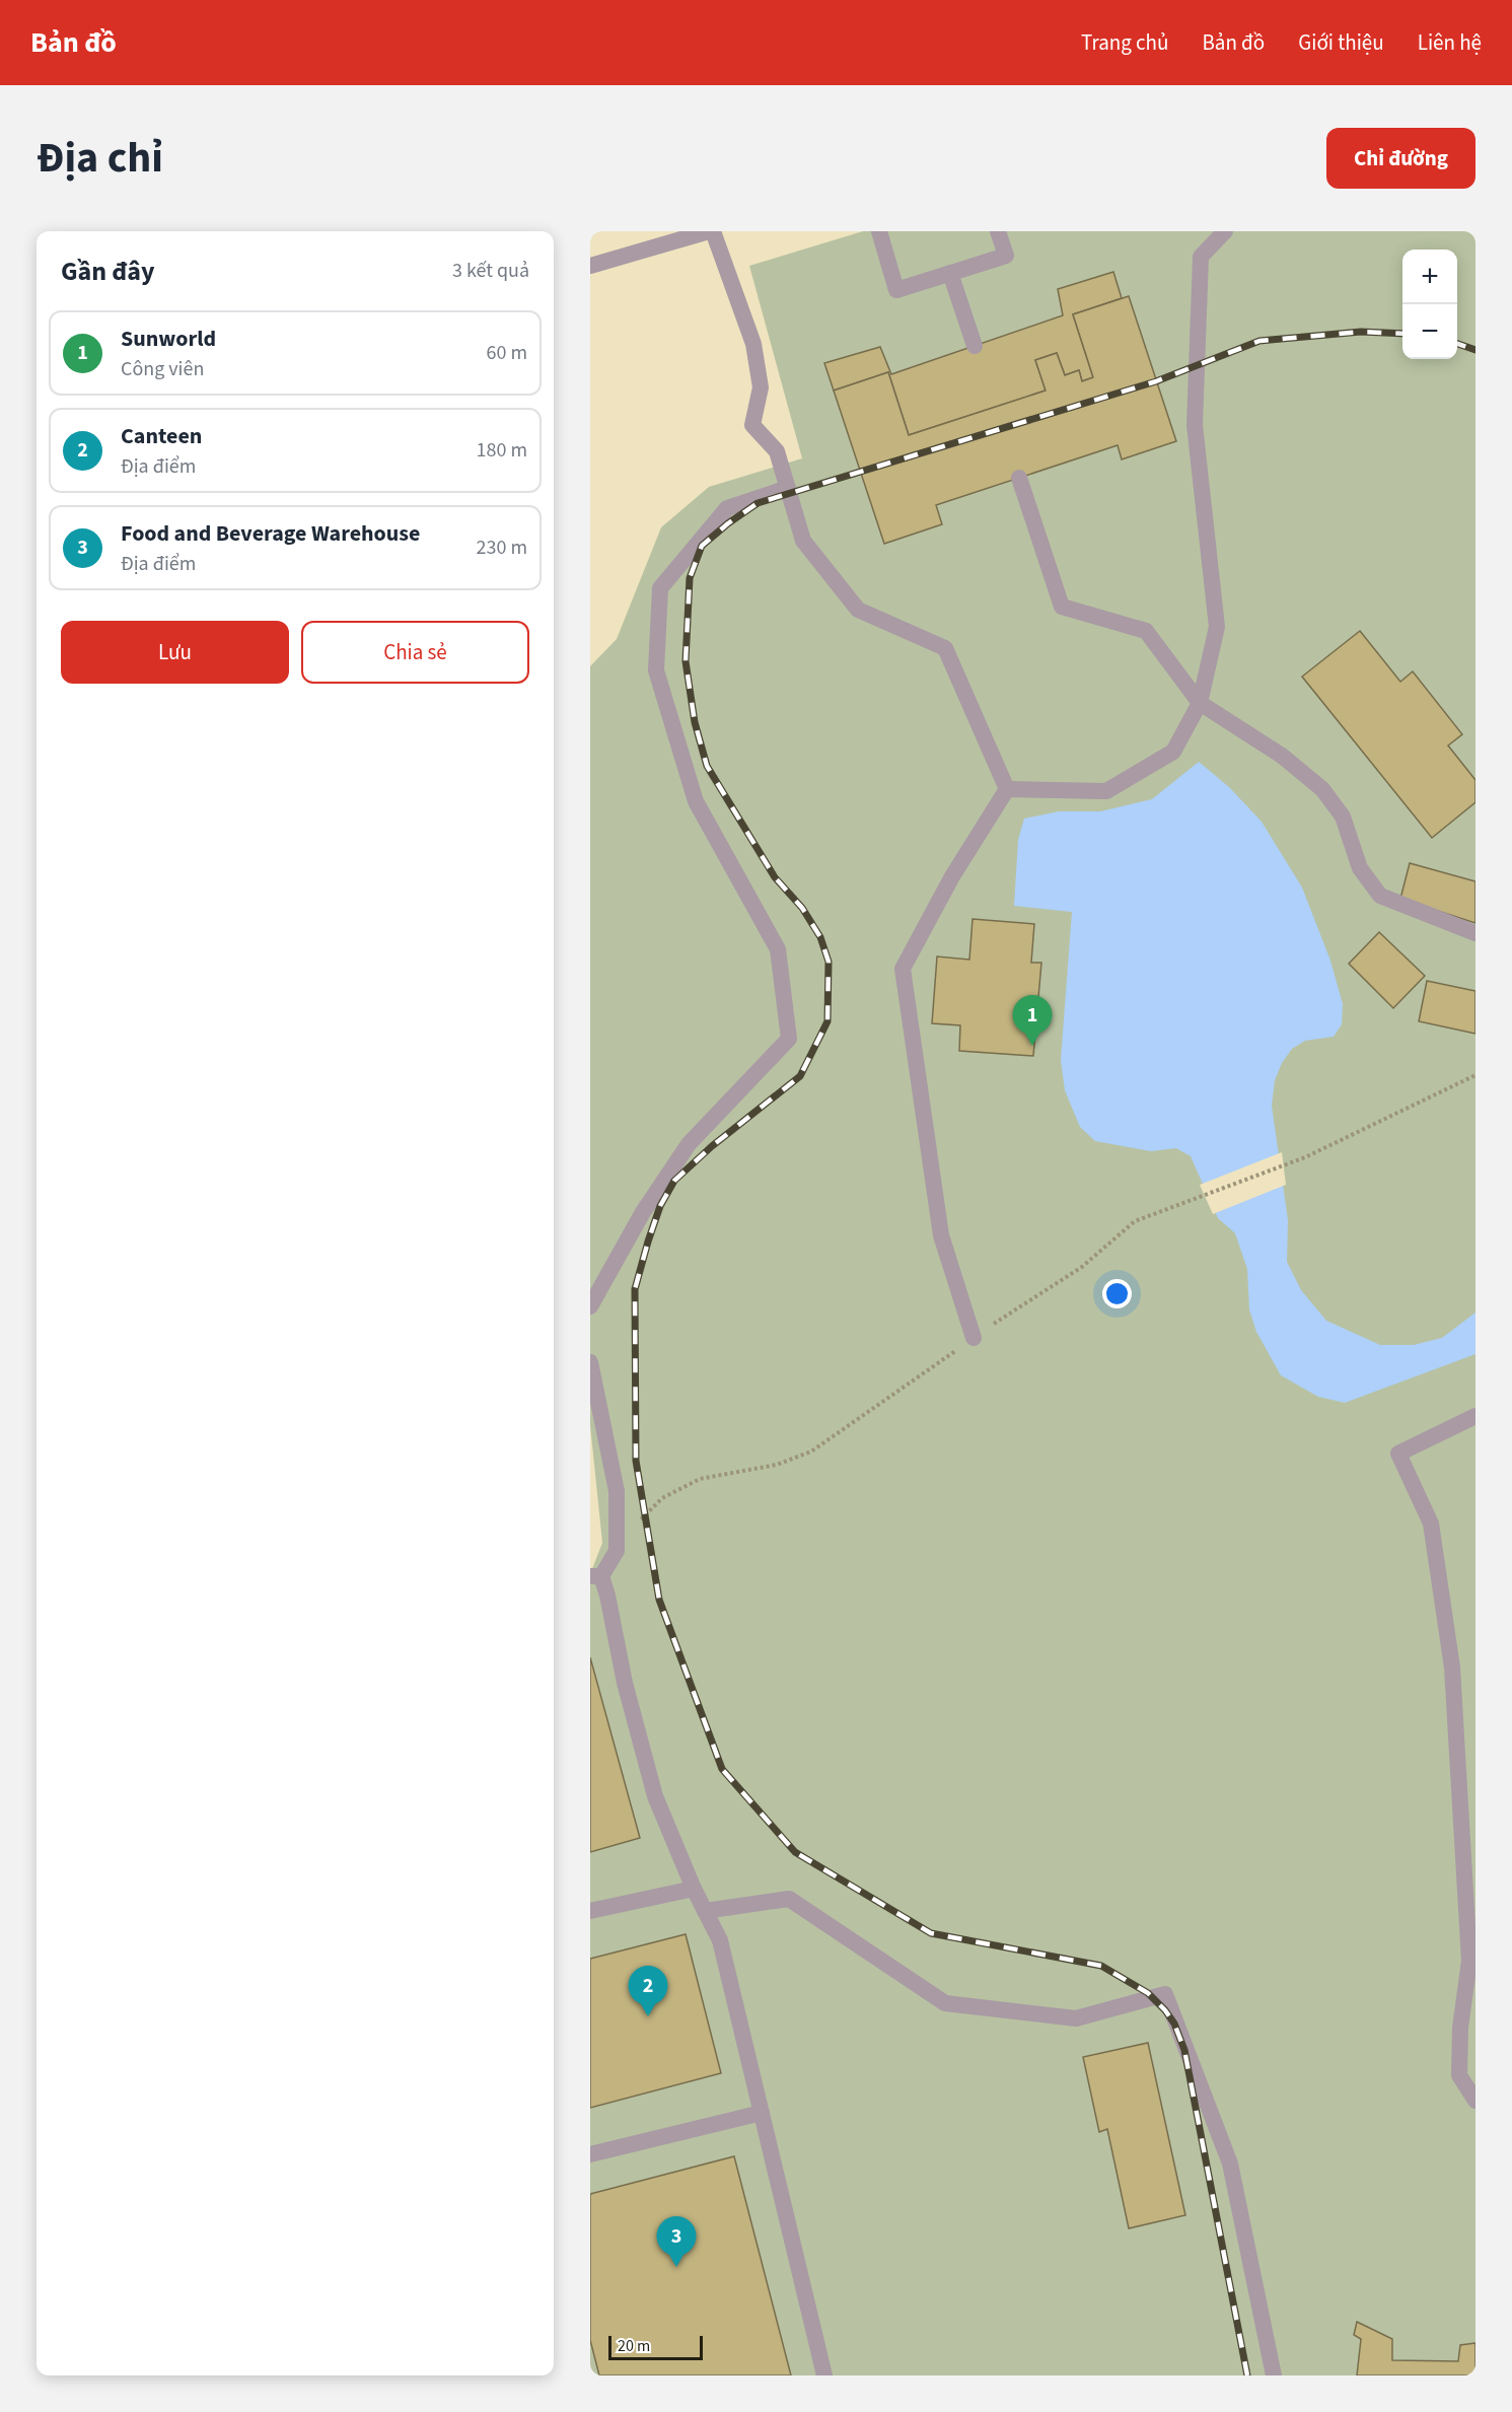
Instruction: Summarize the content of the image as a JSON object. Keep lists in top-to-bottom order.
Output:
{
  "scale_bar": "20 m",
  "page": {
    "header": "Bản đồ",
    "nav": [
      "Trang chủ",
      "Bản đồ",
      "Giới thiệu",
      "Liên hệ"
    ],
    "title": "Địa chỉ",
    "buttons": [
      "Chỉ đường",
      ["Lưu", "Chia sẻ"]
    ],
    "heading": ["Gần đây", "3 kết quả"],
    "map_buttons": ["+", "−"],
    "list": [
      {
        "mark": "1",
        "name": "Sunworld",
        "note": "Công viên",
        "value": "60 m"
      },
      {
        "mark": "2",
        "name": "Canteen",
        "note": "Địa điểm",
        "value": "180 m"
      },
      {
        "mark": "3",
        "name": "Food and Beverage Warehouse",
        "note": "Địa điểm",
        "value": "230 m"
      }
    ],
    "pins": ["1", "2", "3"],
    "scale": "20 m"
  }
}
